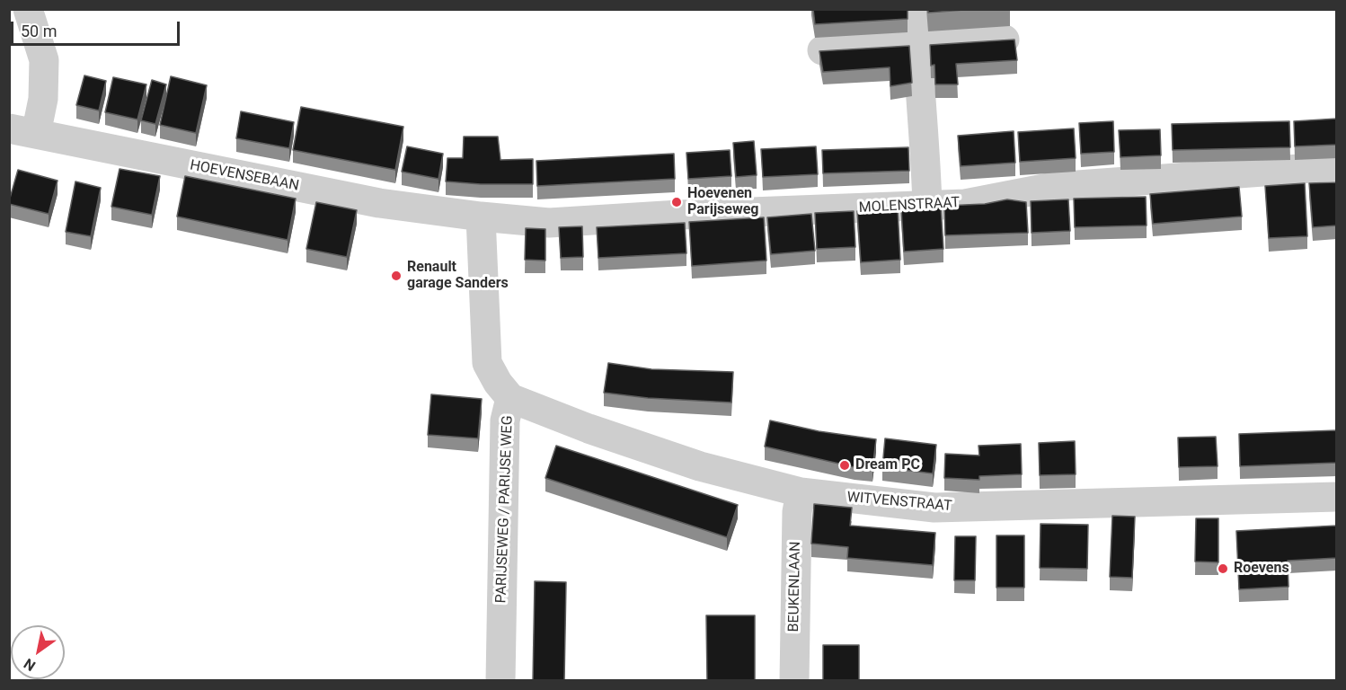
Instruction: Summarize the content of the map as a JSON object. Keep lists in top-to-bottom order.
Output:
{
  "streets": {
    "street": [
      "HOEVENSEBAAN",
      "MOLENSTRAAT",
      "WITVENSTRAAT",
      "PARIJSEWEG / PARIJSE WEG",
      "BEUKENLAAN"
    ]
  },
  "crossings": [
    ["HOEVENSEBAAN", "MOLENSTRAAT"],
    ["HOEVENSEBAAN", "PARIJSEWEG / PARIJSE WEG"],
    ["MOLENSTRAAT", "PARIJSEWEG / PARIJSE WEG"],
    ["WITVENSTRAAT", "PARIJSEWEG / PARIJSE WEG"],
    ["WITVENSTRAAT", "BEUKENLAAN"]
  ],
  "places": [
    "Hoevenen Parijseweg",
    "Renault garage Sanders",
    "Dream PC",
    "Roevens"
  ],
  "scale_bar": "50 m",
  "north": "bottom left"
}
